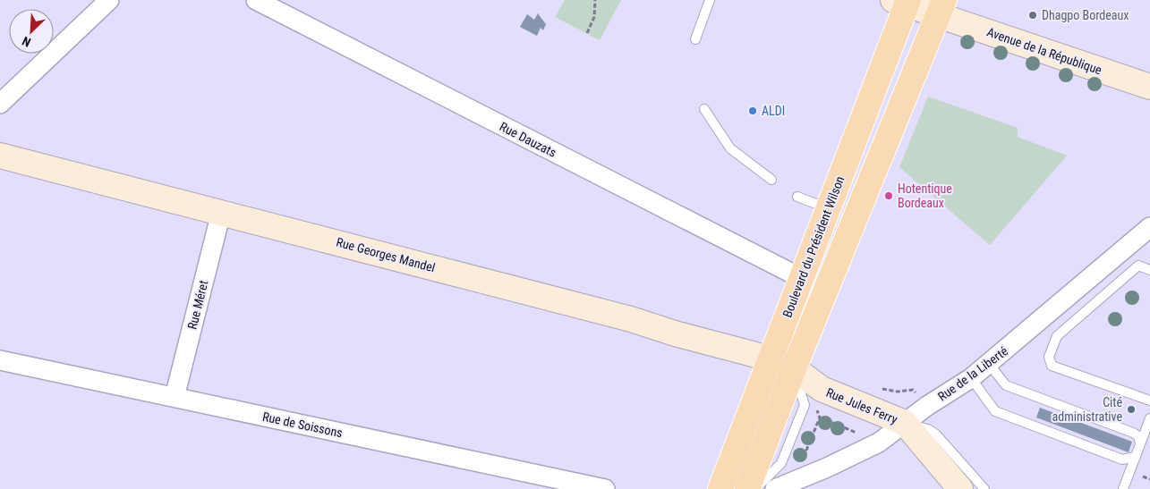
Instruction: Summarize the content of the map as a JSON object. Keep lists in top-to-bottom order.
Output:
{
  "streets": {
    "main road": ["Boulevard du Président Wilson"],
    "street": [
      "Avenue de la République",
      "Rue Dauzats",
      "Rue Georges Mandel",
      "Rue Méret",
      "Rue de la Liberté",
      "Rue Jules Ferry",
      "Rue de Soissons"
    ]
  },
  "crossings": [
    ["Avenue de la République", "Boulevard du Président Wilson"],
    ["Rue Dauzats", "Boulevard du Président Wilson"],
    ["Boulevard du Président Wilson", "Rue Georges Mandel"],
    ["Rue Georges Mandel", "Rue Méret"],
    ["Rue Georges Mandel", "Rue Jules Ferry"],
    ["Rue Méret", "Rue de Soissons"],
    ["Rue de la Liberté", "Rue Jules Ferry"]
  ],
  "places": [
    "Dhagpo Bordeaux",
    "ALDI",
    "Hotentique Bordeaux",
    "Cité administrative"
  ],
  "north": "bottom left"
}
